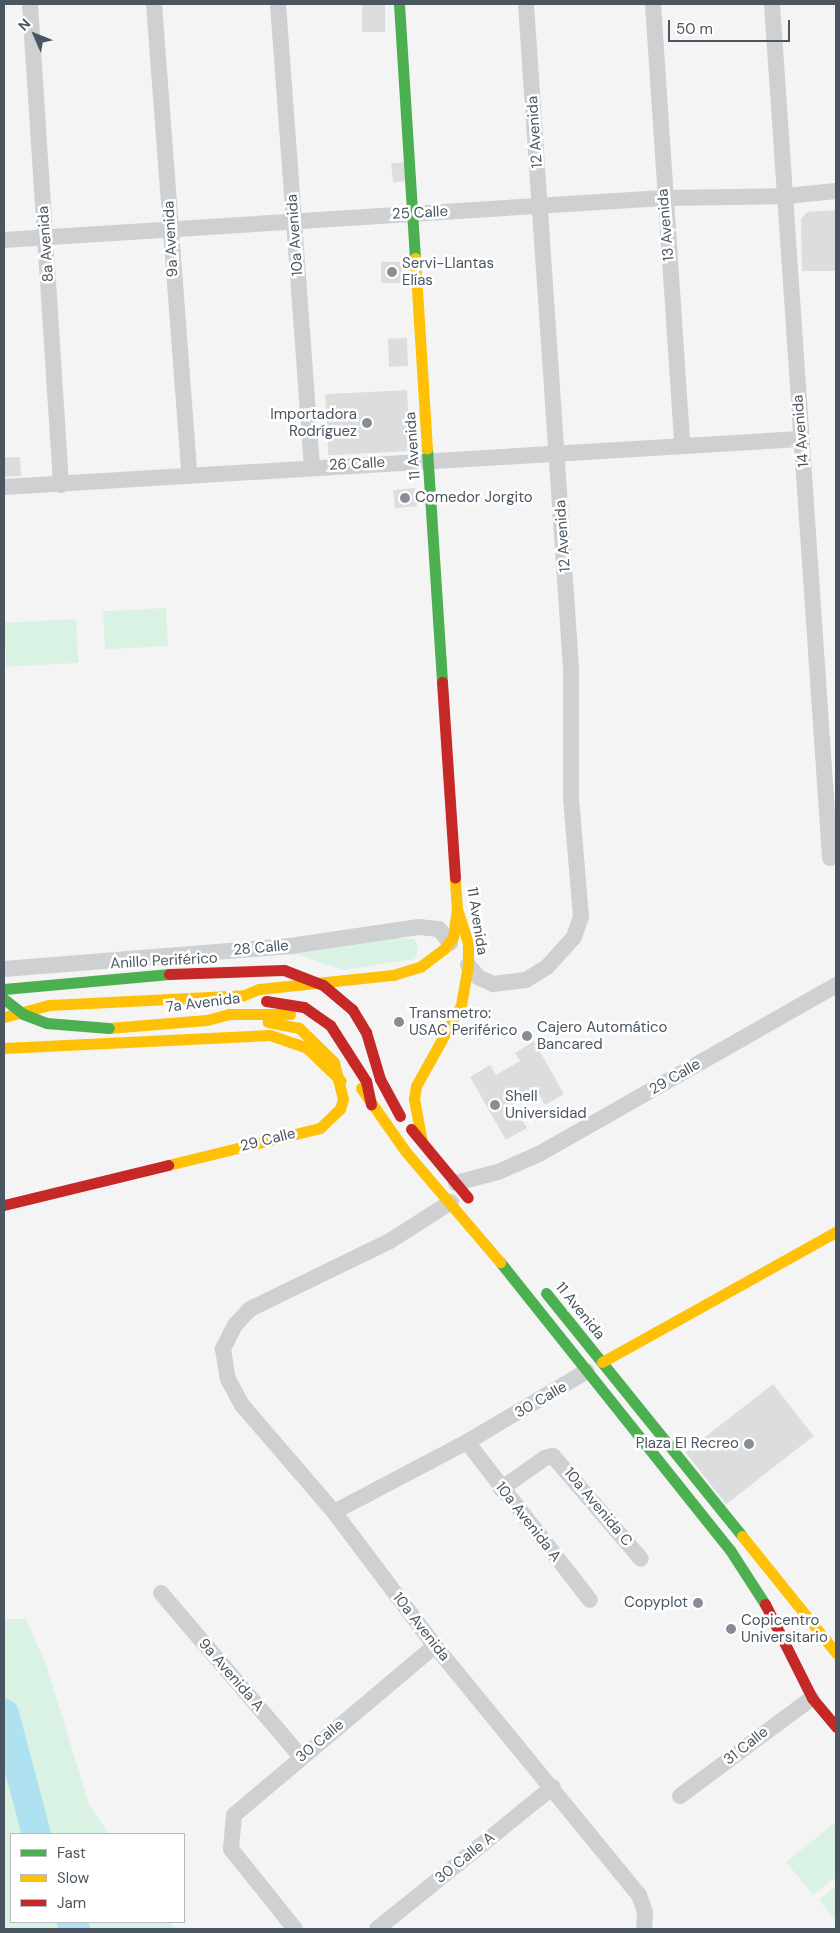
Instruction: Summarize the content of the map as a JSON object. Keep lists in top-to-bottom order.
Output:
{
  "streets": {
    "street": [
      "12 Avenida",
      "25 Calle",
      "13 Avenida",
      "10a Avenida",
      "9a Avenida",
      "8a Avenida",
      "14 Avenida",
      "11 Avenida",
      "26 Calle",
      "28 Calle",
      "Anillo Periférico",
      "7a Avenida",
      "29 Calle",
      "30 Calle",
      "10a Avenida C",
      "10a Avenida A",
      "9a Avenida A",
      "31 Calle",
      "30 Calle A"
    ]
  },
  "crossings": [
    ["12 Avenida", "25 Calle"],
    ["12 Avenida", "11 Avenida"],
    ["12 Avenida", "26 Calle"],
    ["25 Calle", "13 Avenida"],
    ["25 Calle", "10a Avenida"],
    ["25 Calle", "9a Avenida"],
    ["25 Calle", "8a Avenida"],
    ["25 Calle", "14 Avenida"],
    ["25 Calle", "11 Avenida"],
    ["13 Avenida", "26 Calle"],
    ["10a Avenida", "11 Avenida"],
    ["10a Avenida", "26 Calle"],
    ["10a Avenida", "30 Calle"],
    ["10a Avenida", "30 Calle A"],
    ["9a Avenida", "26 Calle"],
    ["8a Avenida", "26 Calle"],
    ["14 Avenida", "26 Calle"],
    ["11 Avenida", "26 Calle"],
    ["11 Avenida", "Anillo Periférico"],
    ["11 Avenida", "7a Avenida"],
    ["11 Avenida", "29 Calle"],
    ["11 Avenida", "30 Calle"],
    ["11 Avenida", "31 Calle"],
    ["7a Avenida", "29 Calle"],
    ["30 Calle", "10a Avenida A"],
    ["30 Calle", "9a Avenida A"],
    ["10a Avenida C", "10a Avenida A"]
  ],
  "places": [
    "Servi-Llantas Elías",
    "Importadora Rodríguez",
    "Comedor Jorgito",
    "Transmetro: USAC Periférico",
    "Cajero Automático Bancared",
    "Shell Universidad",
    "Plaza El Recreo",
    "Copyplot",
    "Copicentro Universitario"
  ],
  "legend": ["Fast", "Slow", "Jam"],
  "scale_bar": "50 m",
  "north": "top left"
}
